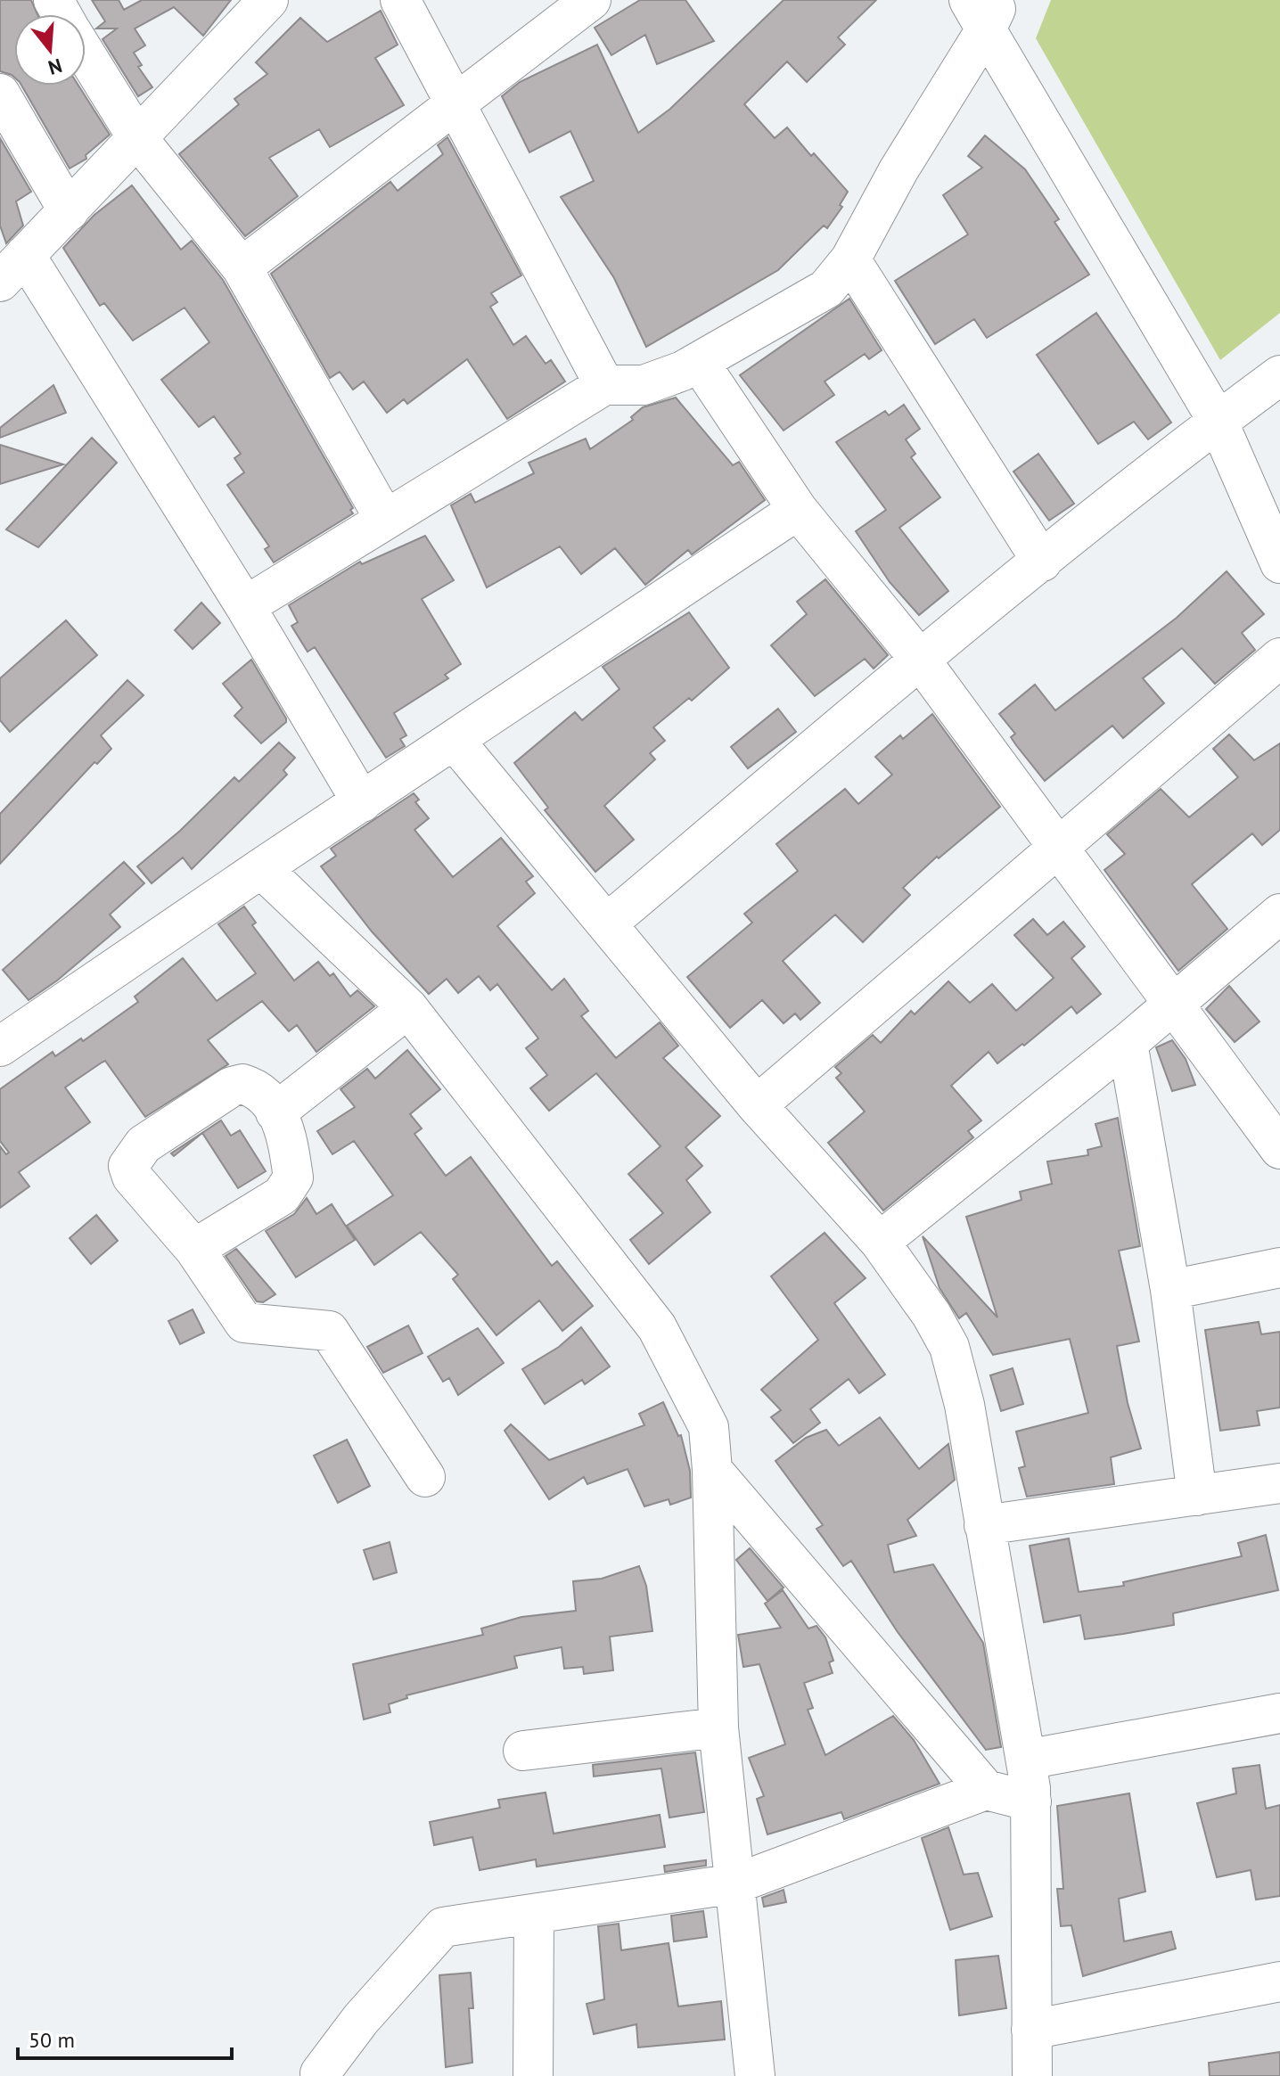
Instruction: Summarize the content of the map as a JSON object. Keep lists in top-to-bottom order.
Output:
{
  "scale_bar": "50 m",
  "north": "bottom"
}
